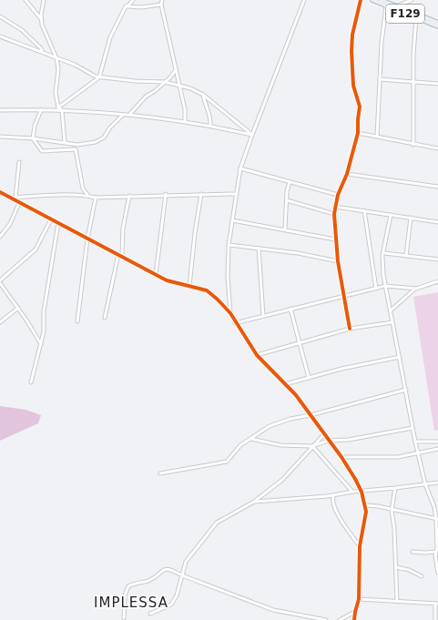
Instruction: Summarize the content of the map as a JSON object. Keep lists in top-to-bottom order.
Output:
{
  "streets": {
    "main road": ["F129"]
  },
  "districts": ["IMPLESSA"]
}
